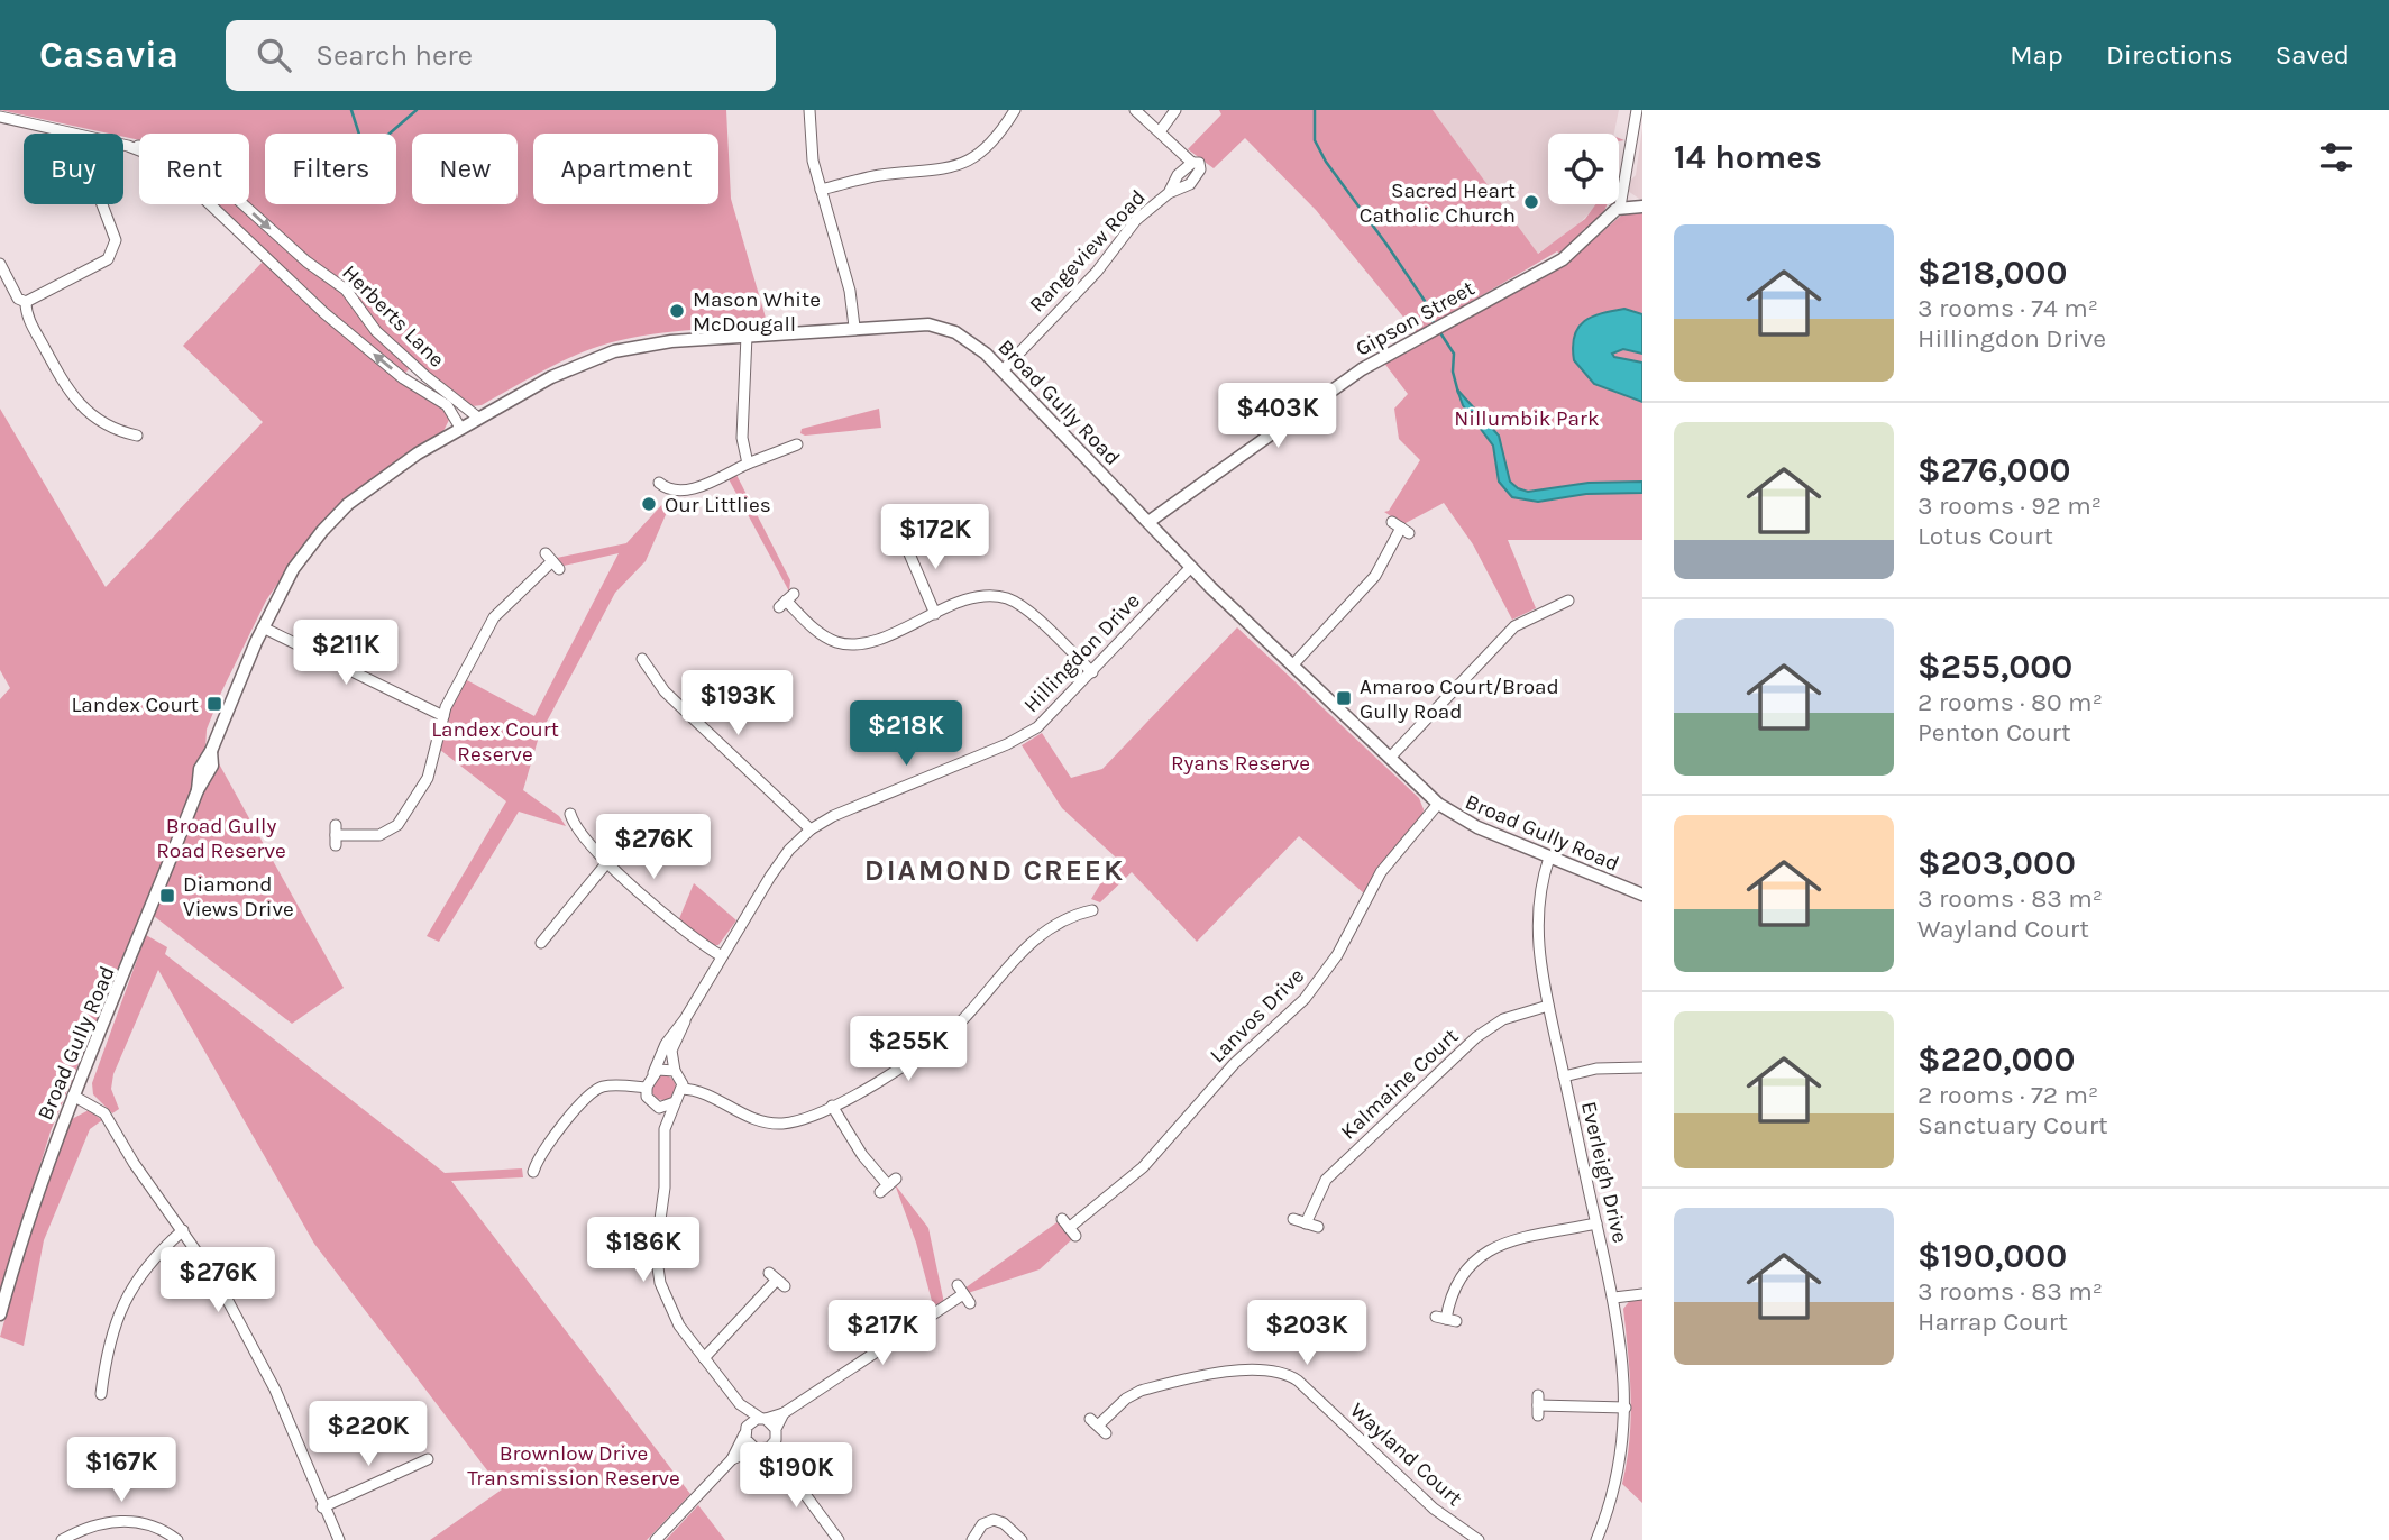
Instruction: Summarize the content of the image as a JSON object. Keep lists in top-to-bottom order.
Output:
{
  "streets": {
    "street": [
      "Rangeview Road",
      "Herberts Lane",
      "Gipson Street",
      "Broad Gully Road",
      "Hillingdon Drive",
      "Lanvos Drive",
      "Kalmaine Court",
      "Everleigh Drive",
      "Wayland Court"
    ]
  },
  "crossings": [
    ["Rangeview Road", "Broad Gully Road"],
    ["Herberts Lane", "Broad Gully Road"],
    ["Gipson Street", "Broad Gully Road"],
    ["Broad Gully Road", "Hillingdon Drive"],
    ["Broad Gully Road", "Lanvos Drive"],
    ["Broad Gully Road", "Everleigh Drive"],
    ["Kalmaine Court", "Everleigh Drive"]
  ],
  "districts": ["DIAMOND CREEK"],
  "parks": [
    "Nillumbik Park",
    "Landex Court Reserve",
    "Ryans Reserve",
    "Broad Gully Road Reserve",
    "Brownlow Drive Transmission Reserve"
  ],
  "places": {
    "other": ["Sacred Heart Catholic Church", "Mason White McDougall", "Our Littlies"],
    "transit": ["Amaroo Court/Broad Gully Road", "Landex Court", "Diamond Views Drive"]
  },
  "page": {
    "header": "Casavia",
    "search": "Search here",
    "nav": ["Map", "Directions", "Saved"],
    "heading": "14 homes",
    "chip": [
      "Buy",
      "Rent",
      "Filters",
      "New",
      "Apartment"
    ],
    "list": [
      {
        "name": "$218,000",
        "note": "3 rooms · 74 m² · Hillingdon Drive"
      },
      {
        "name": "$276,000",
        "note": "3 rooms · 92 m² · Lotus Court"
      },
      {
        "name": "$255,000",
        "note": "2 rooms · 80 m² · Penton Court"
      },
      {
        "name": "$203,000",
        "note": "3 rooms · 83 m² · Wayland Court"
      },
      {
        "name": "$220,000",
        "note": "2 rooms · 72 m² · Sanctuary Court"
      },
      {
        "name": "$190,000",
        "note": "3 rooms · 83 m² · Harrap Court"
      }
    ],
    "price": [
      "$403K",
      "$172K",
      "$211K",
      "$193K",
      "$218K",
      "$276K",
      "$255K",
      "$186K",
      "$276K",
      "$217K",
      "$203K",
      "$220K",
      "$167K",
      "$190K"
    ]
  }
}
